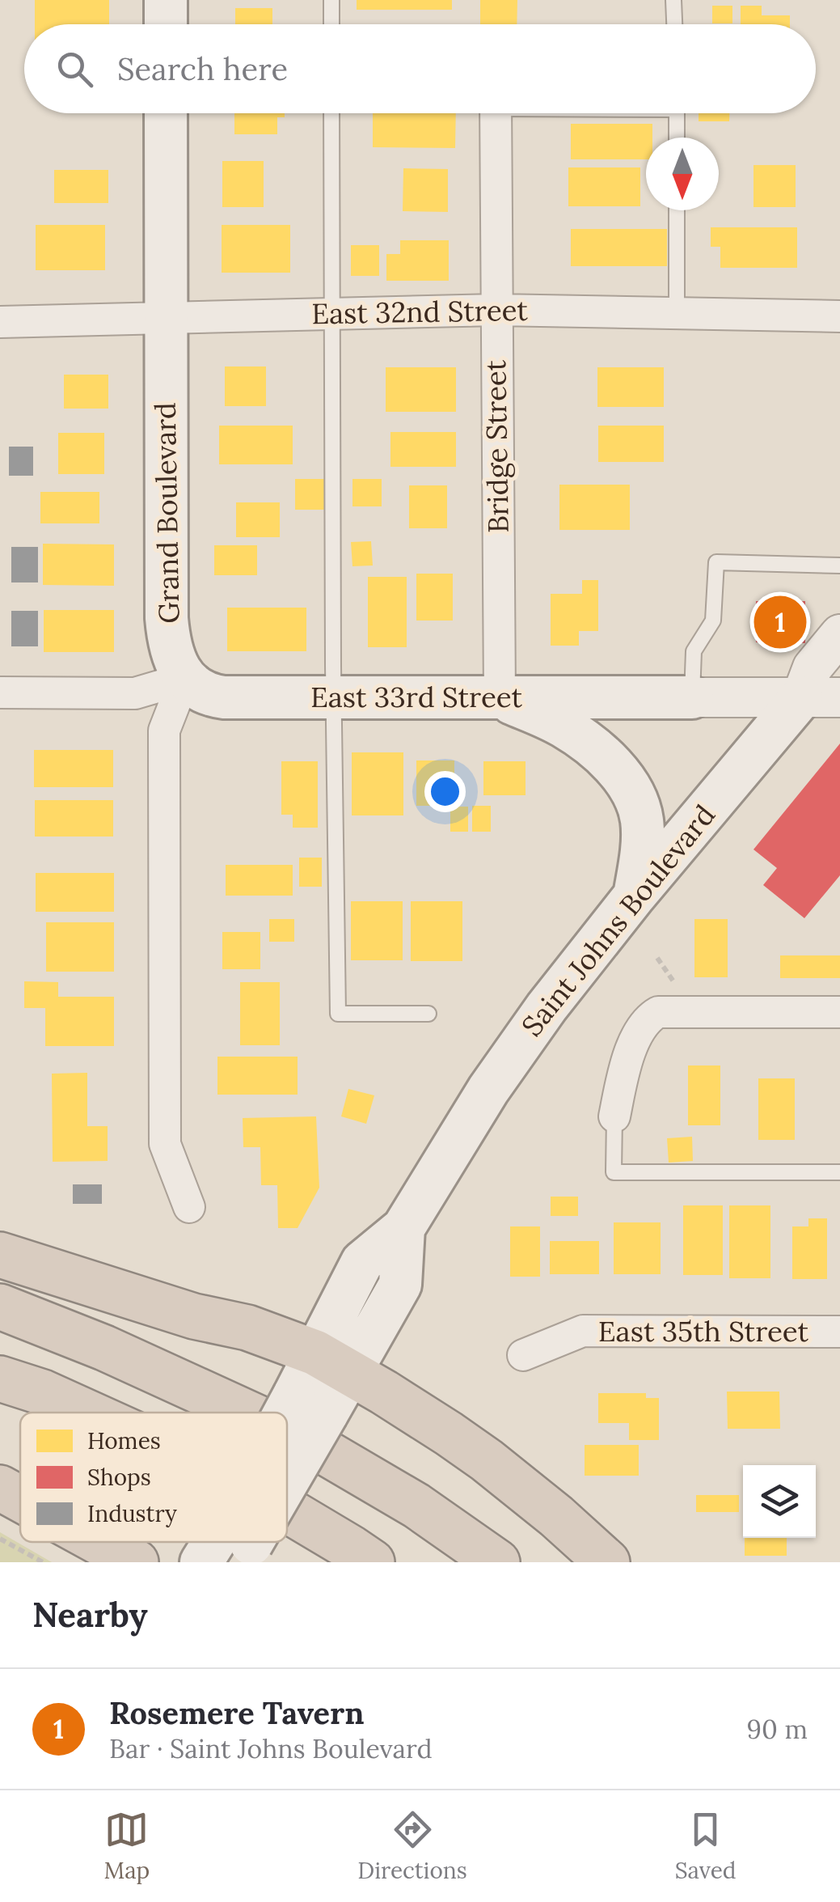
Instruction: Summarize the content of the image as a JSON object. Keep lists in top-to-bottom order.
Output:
{
  "streets": {
    "main road": ["Grand Boulevard", "East 33rd Street", "Saint Johns Boulevard"],
    "street": ["East 32nd Street", "Bridge Street", "East 35th Street"]
  },
  "crossings": [
    ["East 32nd Street", "Bridge Street"],
    ["East 32nd Street", "Grand Boulevard"],
    ["Bridge Street", "East 33rd Street"],
    ["Grand Boulevard", "East 33rd Street"],
    ["East 33rd Street", "Saint Johns Boulevard"]
  ],
  "legend": ["Homes", "Shops", "Industry"],
  "north": "bottom",
  "page": {
    "search": "Search here",
    "pins": "1",
    "heading": "Nearby",
    "list": [
      {
        "mark": "1",
        "name": "Rosemere Tavern",
        "note": "Bar · Saint Johns Boulevard",
        "value": "90 m"
      }
    ],
    "nav": ["Map", "Directions", "Saved"]
  }
}
